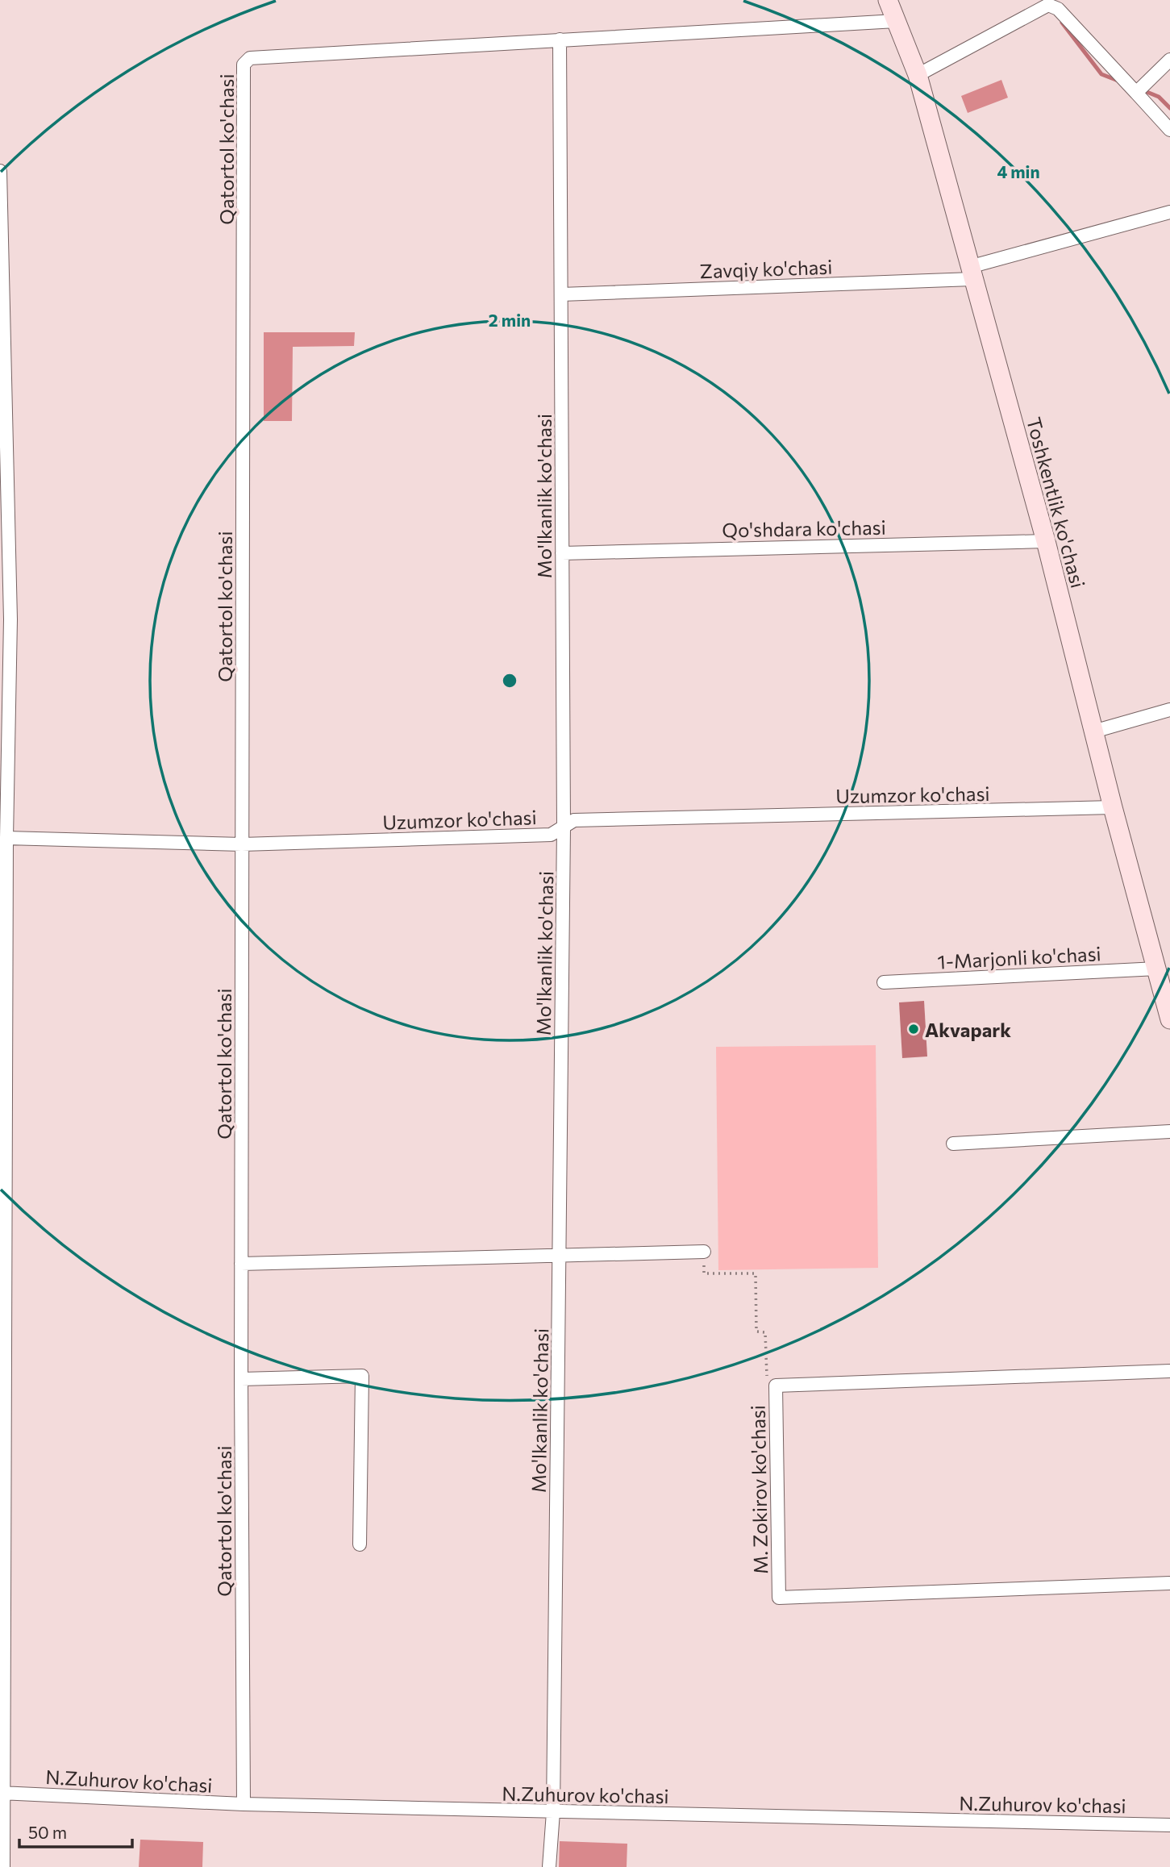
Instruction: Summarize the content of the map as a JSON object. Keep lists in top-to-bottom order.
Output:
{
  "streets": {
    "main road": ["Toshkentlik ko'chasi"],
    "street": [
      "Qatortol ko'chasi",
      "Zavqiy ko'chasi",
      "Mo'lkanlik ko'chasi",
      "Qo'shdara ko'chasi",
      "Uzumzor ko'chasi",
      "1-Marjonli ko'chasi",
      "M. Zokirov ko'chasi",
      "N.Zuhurov ko'chasi"
    ]
  },
  "crossings": [
    ["Qatortol ko'chasi", "Mo'lkanlik ko'chasi"],
    ["Qatortol ko'chasi", "Toshkentlik ko'chasi"],
    ["Qatortol ko'chasi", "Uzumzor ko'chasi"],
    ["Qatortol ko'chasi", "N.Zuhurov ko'chasi"],
    ["Zavqiy ko'chasi", "Mo'lkanlik ko'chasi"],
    ["Zavqiy ko'chasi", "Toshkentlik ko'chasi"],
    ["Mo'lkanlik ko'chasi", "Qo'shdara ko'chasi"],
    ["Mo'lkanlik ko'chasi", "Uzumzor ko'chasi"],
    ["Mo'lkanlik ko'chasi", "N.Zuhurov ko'chasi"],
    ["Toshkentlik ko'chasi", "Qo'shdara ko'chasi"],
    ["Toshkentlik ko'chasi", "Uzumzor ko'chasi"],
    ["Toshkentlik ko'chasi", "1-Marjonli ko'chasi"]
  ],
  "places": ["Akvapark"],
  "scale_bar": "50 m",
  "rings": ["4 min", "2 min"]
}
